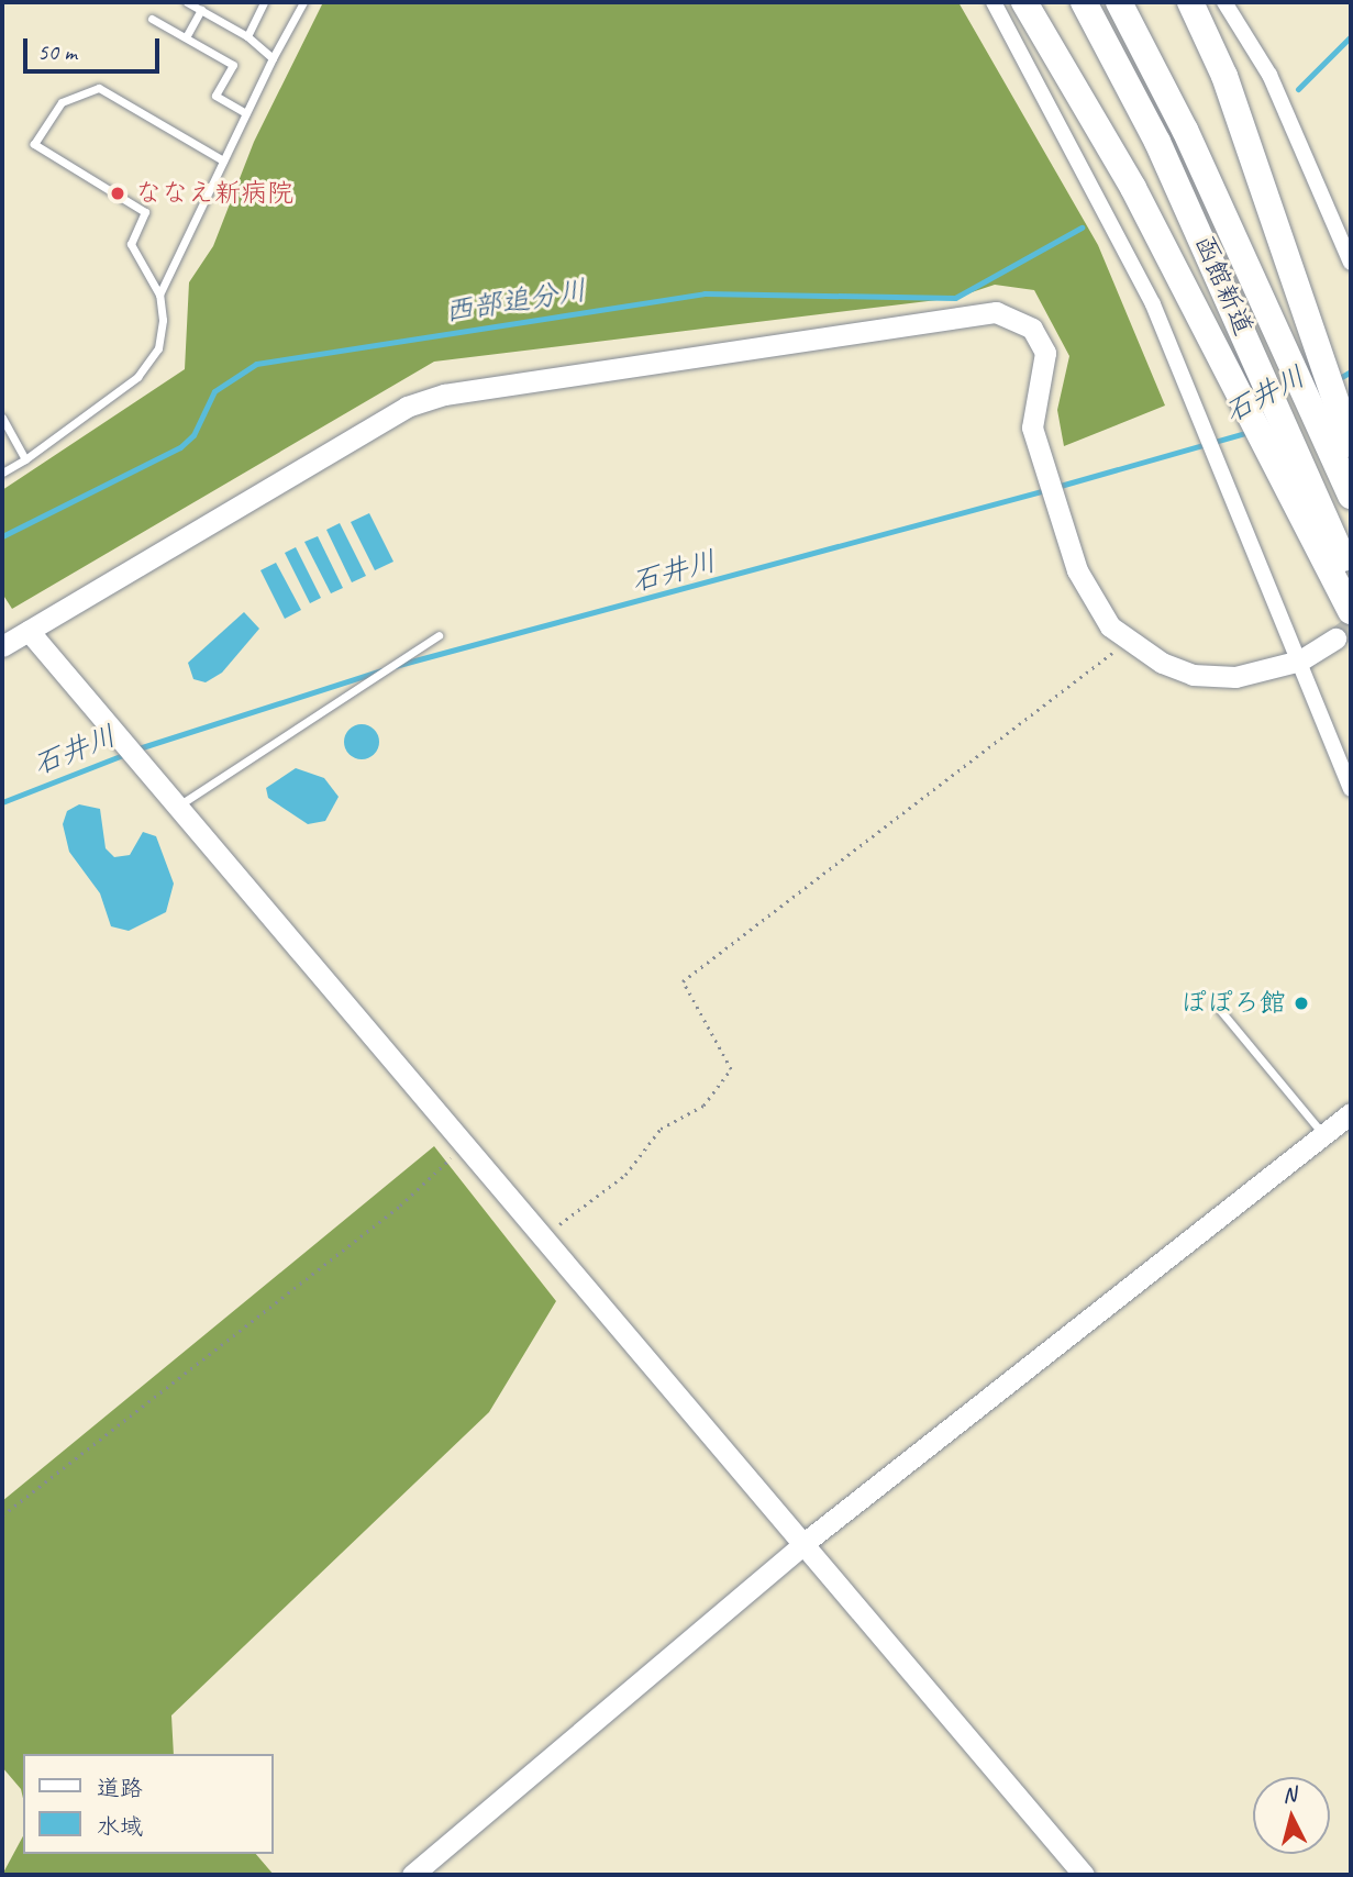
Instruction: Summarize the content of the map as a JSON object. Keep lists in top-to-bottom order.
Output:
{
  "streets": {
    "highway": ["函館新道"]
  },
  "water": ["西部追分川", "石井川"],
  "places": ["ななえ新病院", "ぽぽろ館"],
  "legend": ["道路", "水域"],
  "scale_bar": "50 m",
  "north": "top"
}
